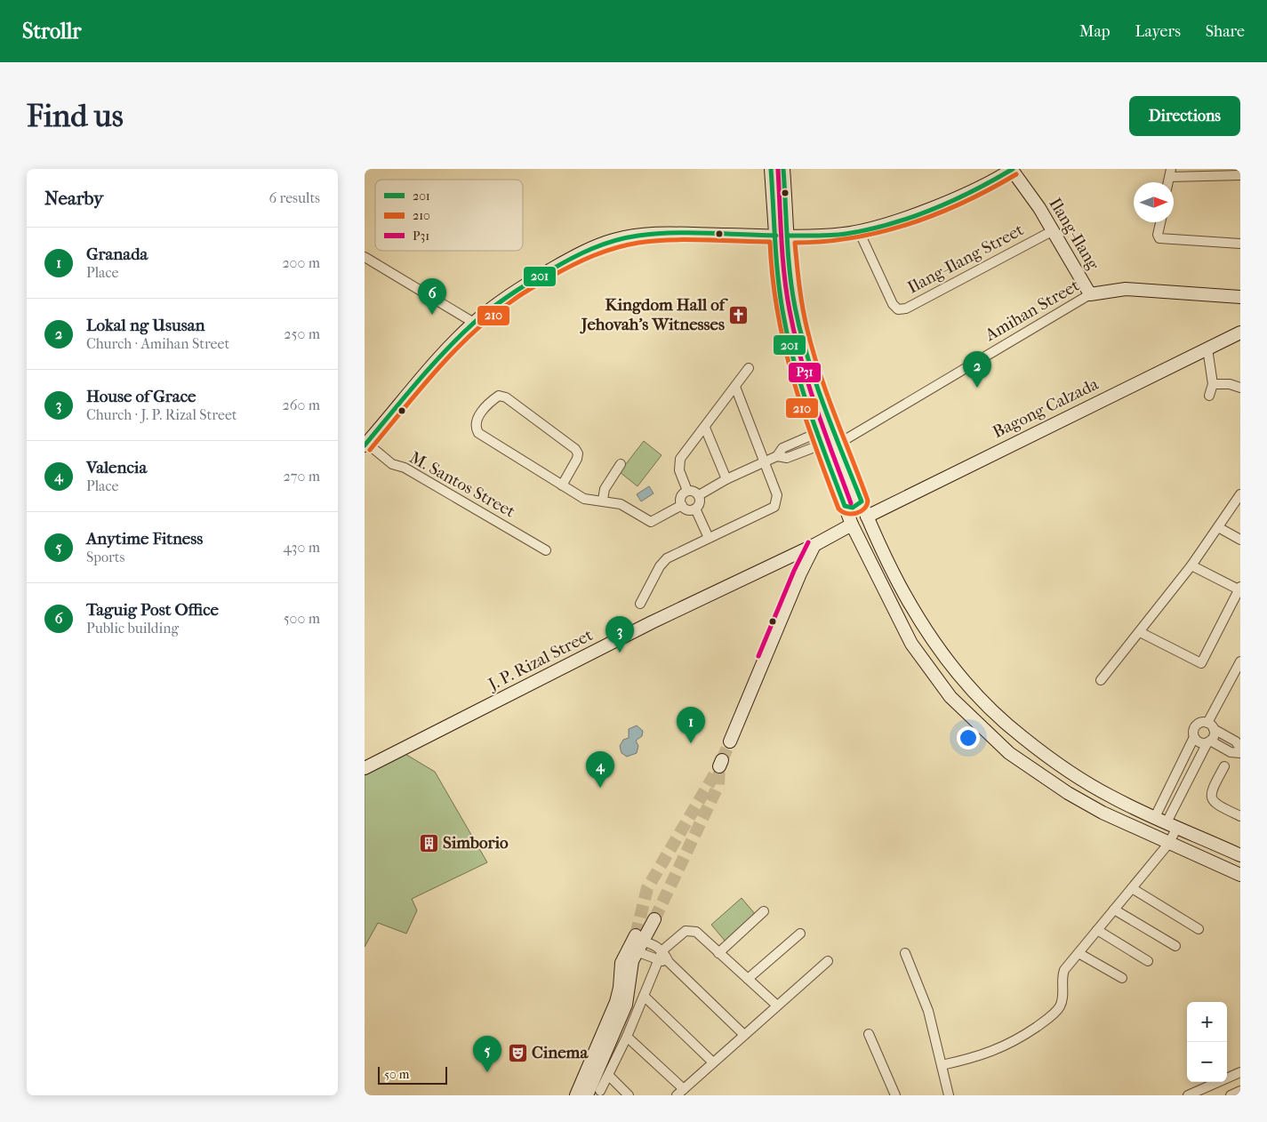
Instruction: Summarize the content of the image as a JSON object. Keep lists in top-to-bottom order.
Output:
{
  "streets": {
    "main road": [
      "Ilang-Ilang",
      "Amihan Street",
      "Bagong Calzada",
      "J. P. Rizal Street"
    ],
    "street": ["Ilang-Ilang Street", "M. Santos Street"]
  },
  "crossings": [
    ["Ilang-Ilang", "Ilang-Ilang Street"],
    ["Ilang-Ilang", "Amihan Street"]
  ],
  "places": {
    "church": ["Kingdom Hall of Jehovah's Witnesses"],
    "building": ["Simborio"],
    "theatre": ["Cinema"]
  },
  "lines": ["transit line 201", "transit line P31", "transit line 210"],
  "legend": ["201", "210", "P31"],
  "scale_bar": "50 m",
  "north": "right",
  "page": {
    "header": "Strollr",
    "nav": ["Map", "Layers", "Share"],
    "buttons": "Directions",
    "title": "Find us",
    "heading": ["Nearby", "6 results"],
    "list": [
      {
        "mark": "1",
        "name": "Granada",
        "note": "Place",
        "value": "200 m"
      },
      {
        "mark": "2",
        "name": "Lokal ng Ususan",
        "note": "Church · Amihan Street",
        "value": "250 m"
      },
      {
        "mark": "3",
        "name": "House of Grace",
        "note": "Church · J. P. Rizal Street",
        "value": "260 m"
      },
      {
        "mark": "4",
        "name": "Valencia",
        "note": "Place",
        "value": "270 m"
      },
      {
        "mark": "5",
        "name": "Anytime Fitness",
        "note": "Sports",
        "value": "430 m"
      },
      {
        "mark": "6",
        "name": "Taguig Post Office",
        "note": "Public building",
        "value": "500 m"
      }
    ],
    "pins": [
      "6",
      "2",
      "3",
      "1",
      "4",
      "5"
    ],
    "map_buttons": ["+", "−"],
    "scale": "50 m"
  }
}
